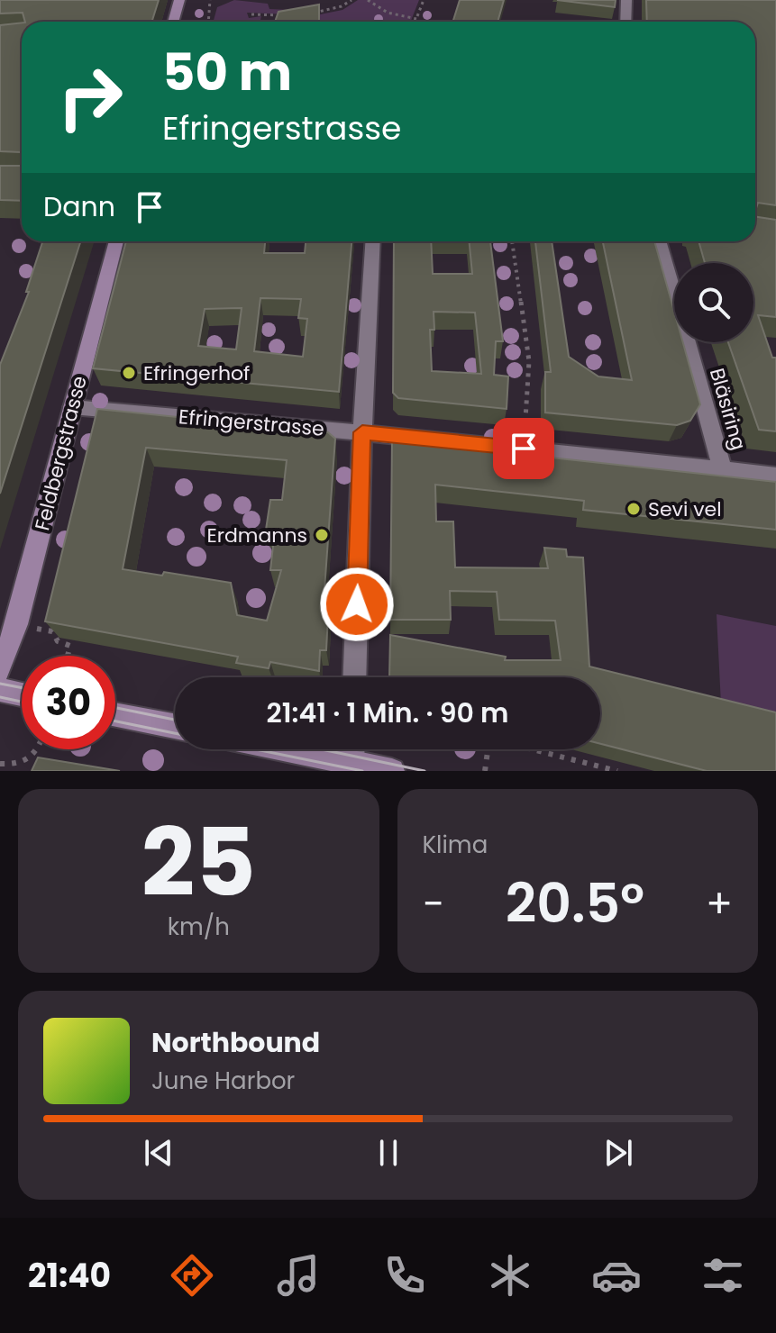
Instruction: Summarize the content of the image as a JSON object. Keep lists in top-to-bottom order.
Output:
{
  "streets": {
    "main road": ["Feldbergstrasse"],
    "street": ["Bläsiring", "Efringerstrasse"]
  },
  "crossings": [
    ["Bläsiring", "Efringerstrasse"],
    ["Efringerstrasse", "Feldbergstrasse"]
  ],
  "places": ["Efringerhof", "Sevi vel", "Erdmanns"],
  "page": {
    "turn": ["50 m", "Efringerstrasse"],
    "then": "Dann",
    "limit": "30",
    "trip": "21:41 · 1 Min. · 90 m",
    "tile": [
      ["25", "km/h"],
      "Klima"
    ],
    "heat": ["−", "20.5°", "+"],
    "song": ["Northbound", "June Harbor"],
    "tabs": "21:40"
  }
}
